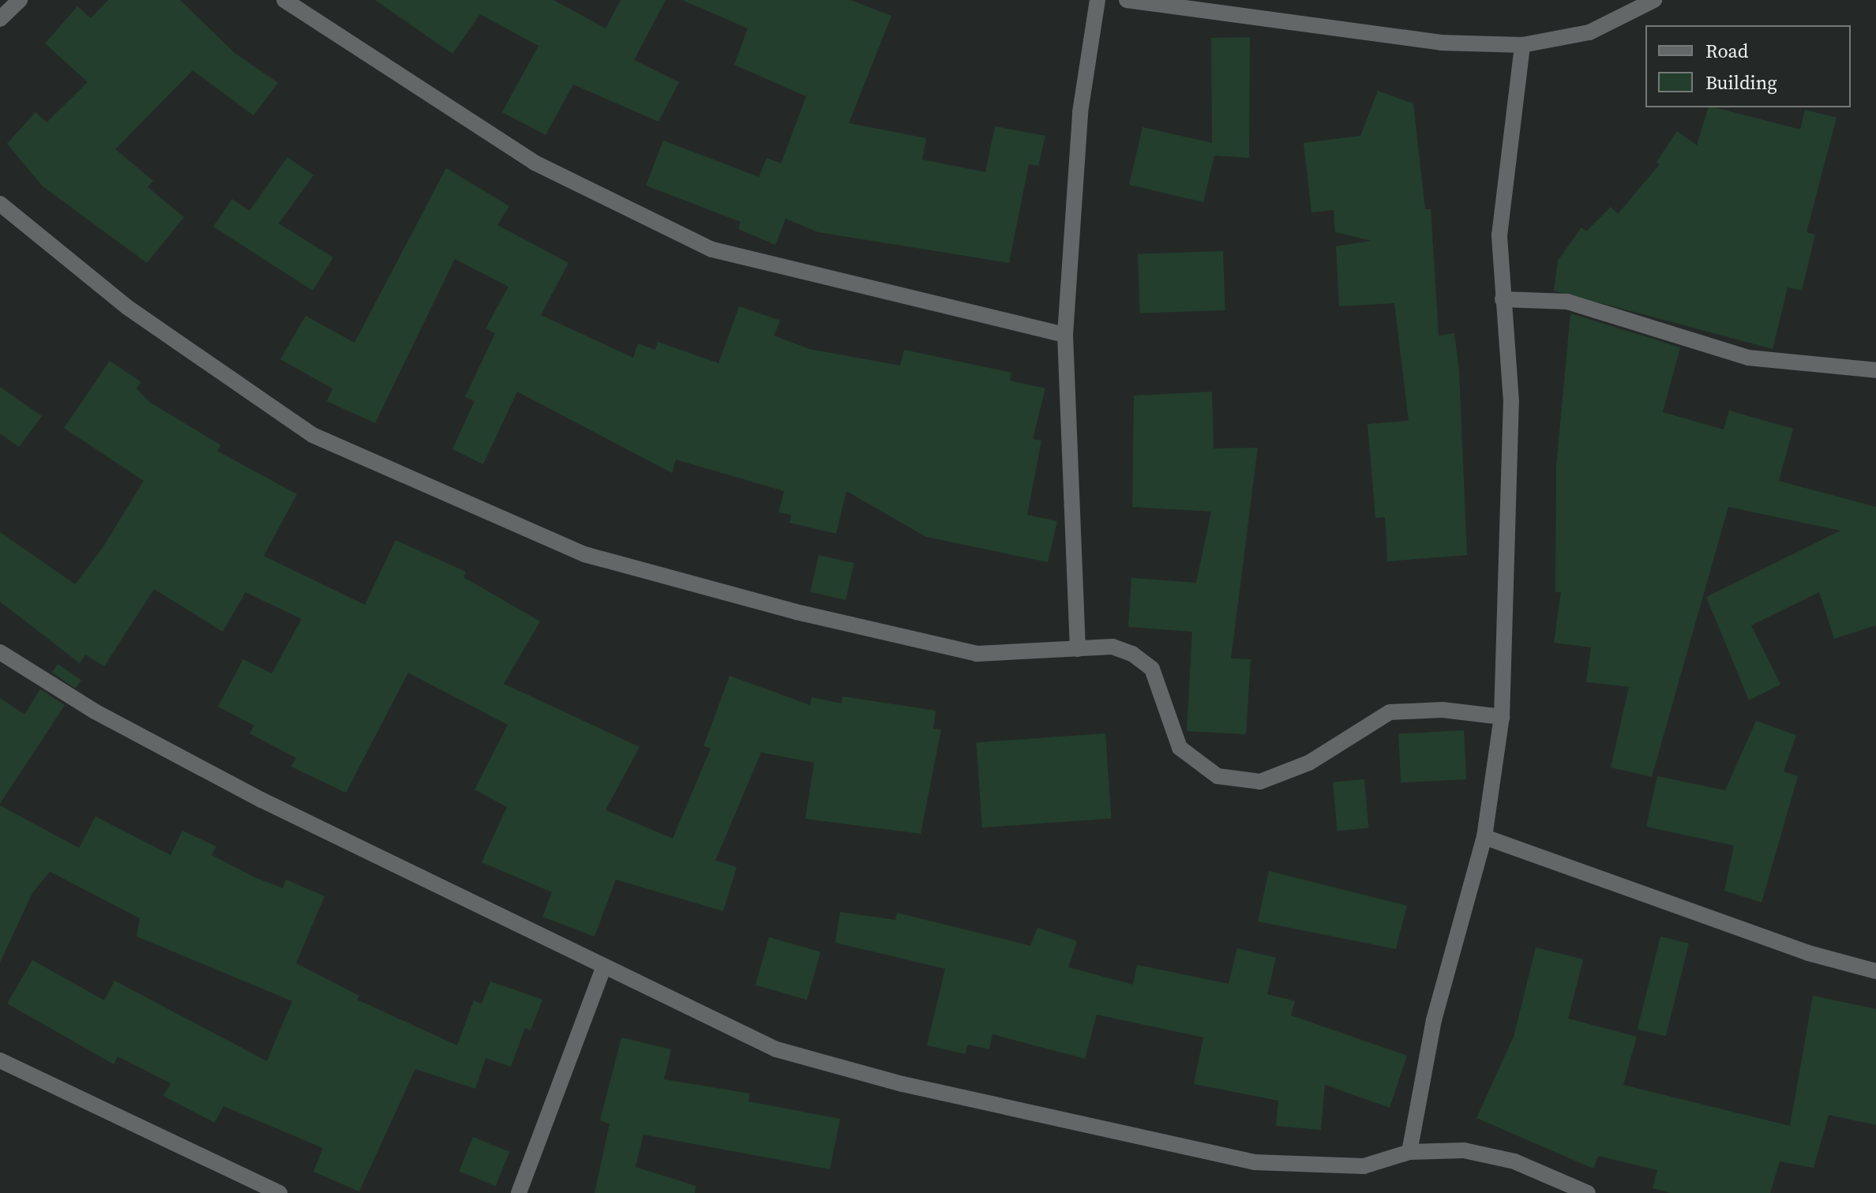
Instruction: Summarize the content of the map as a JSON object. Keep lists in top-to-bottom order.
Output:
{
  "legend": ["Road", "Building"]
}
